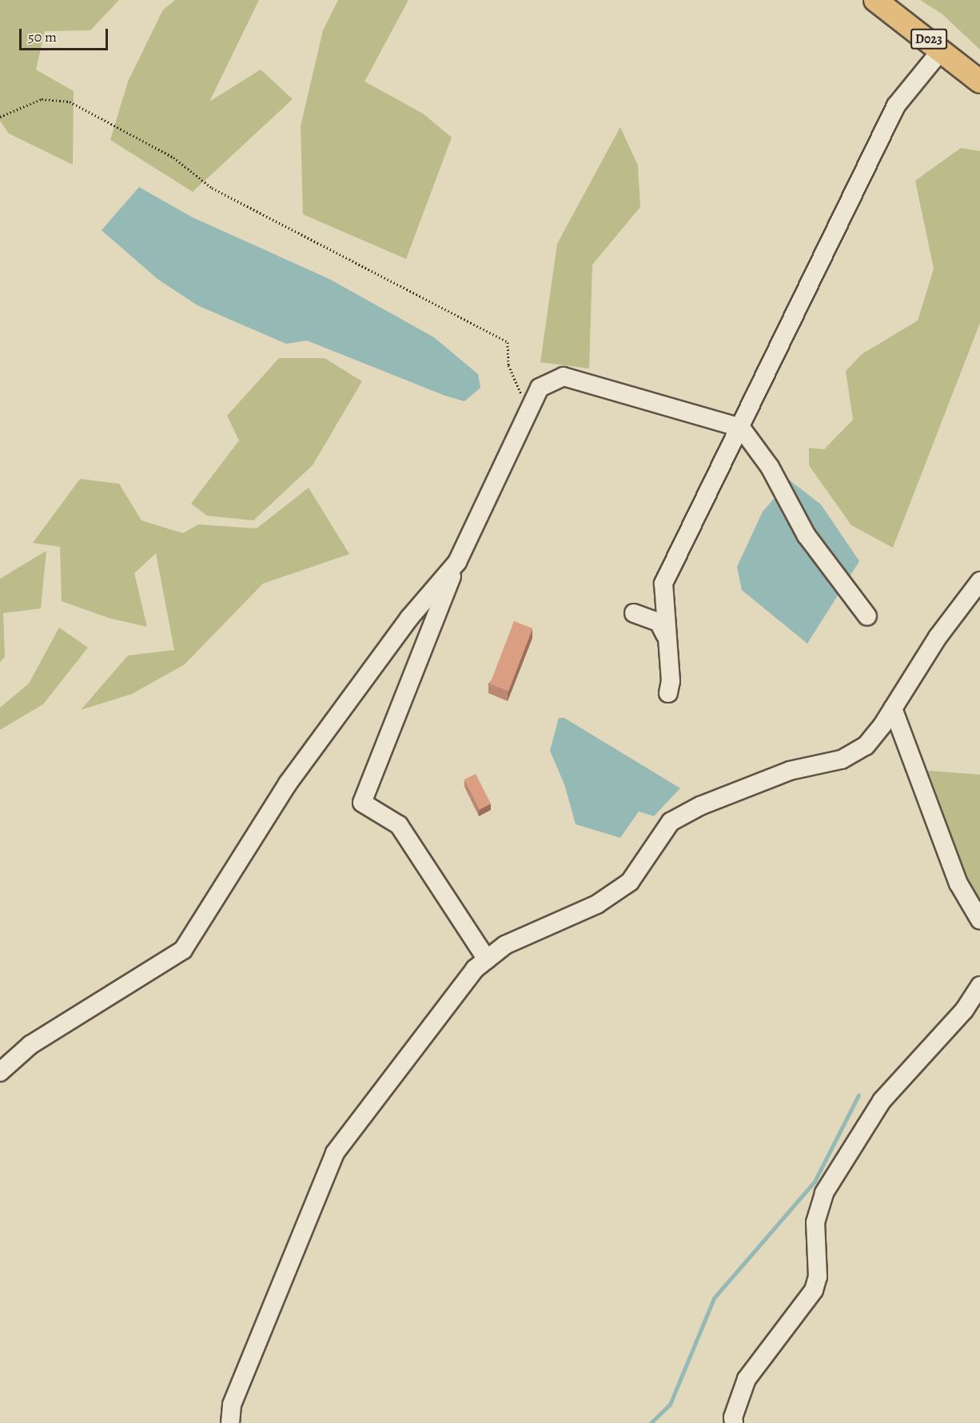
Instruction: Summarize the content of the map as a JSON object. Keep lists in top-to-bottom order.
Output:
{
  "streets": {
    "main road": ["D023"]
  },
  "scale_bar": "50 m"
}
